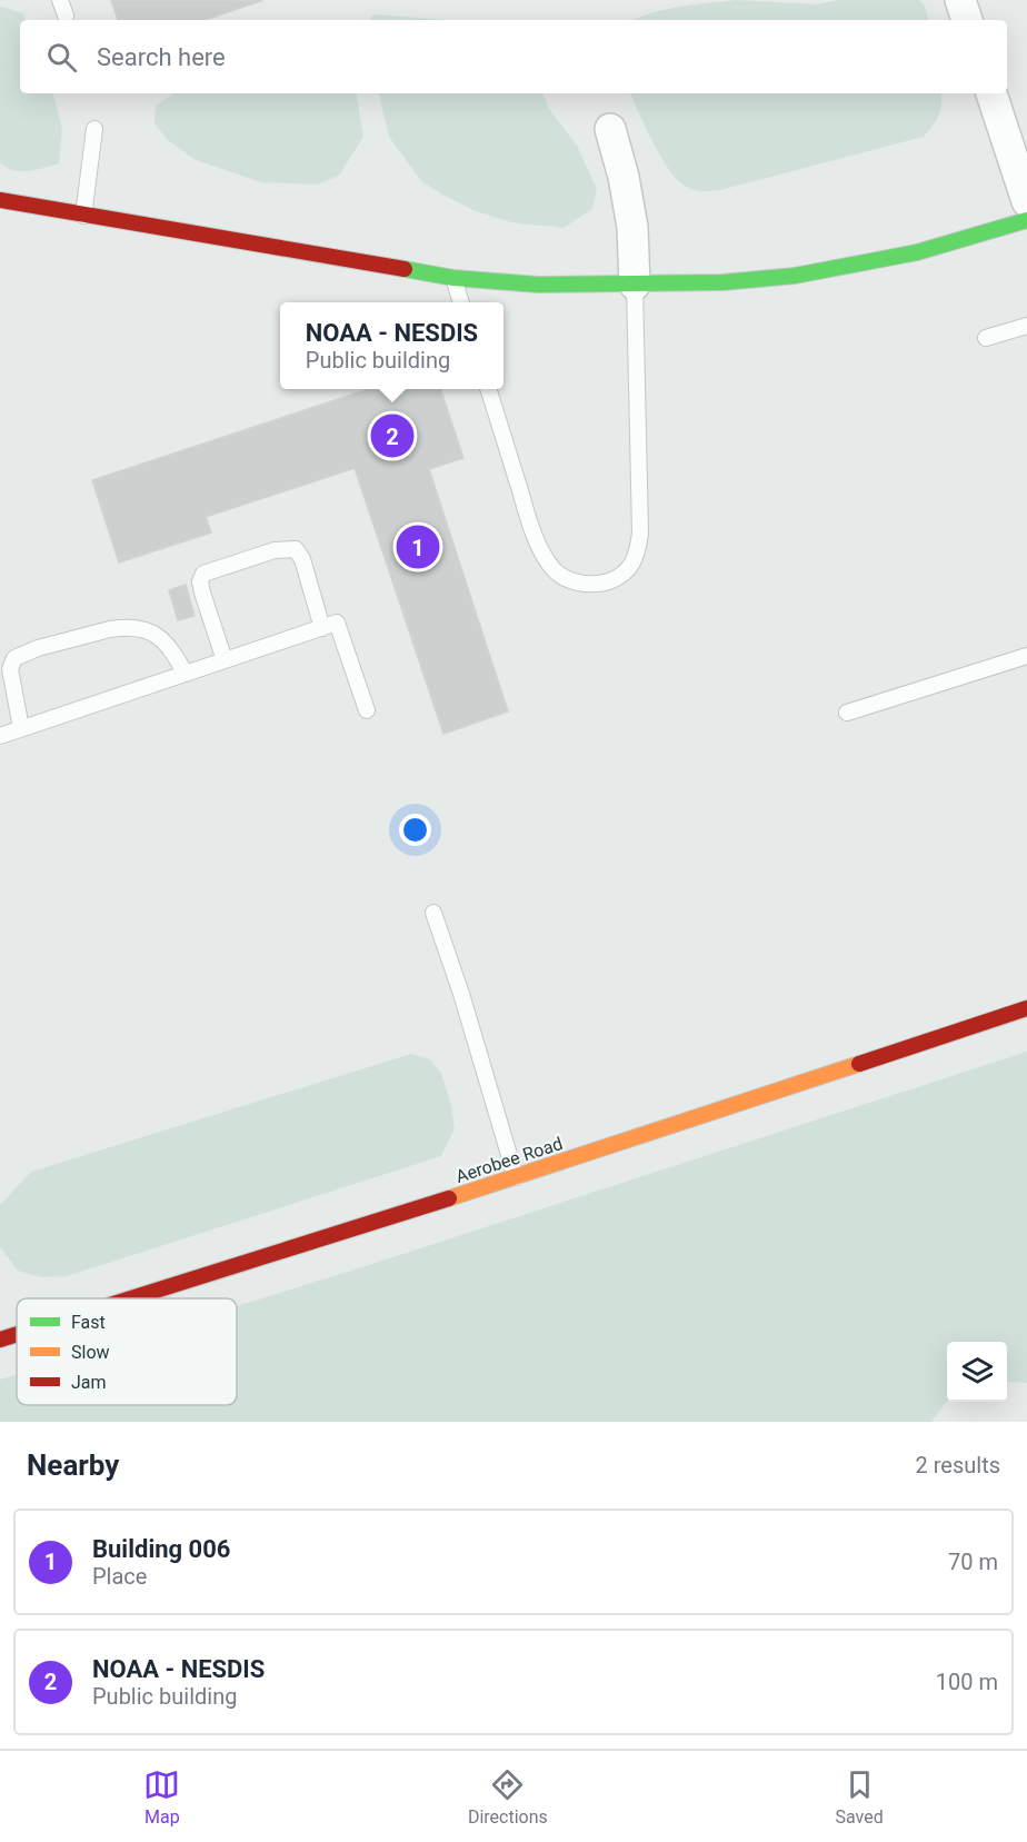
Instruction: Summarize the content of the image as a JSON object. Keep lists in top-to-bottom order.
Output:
{
  "streets": {
    "street": ["Aerobee Road"]
  },
  "legend": ["Fast", "Slow", "Jam"],
  "page": {
    "search": "Search here",
    "popup": ["NOAA - NESDIS", "Public building"],
    "pins": ["2", "1"],
    "heading": ["Nearby", "2 results"],
    "list": [
      {
        "mark": "1",
        "name": "Building 006",
        "note": "Place",
        "value": "70 m"
      },
      {
        "mark": "2",
        "name": "NOAA - NESDIS",
        "note": "Public building",
        "value": "100 m"
      }
    ],
    "nav": ["Map", "Directions", "Saved"]
  }
}
